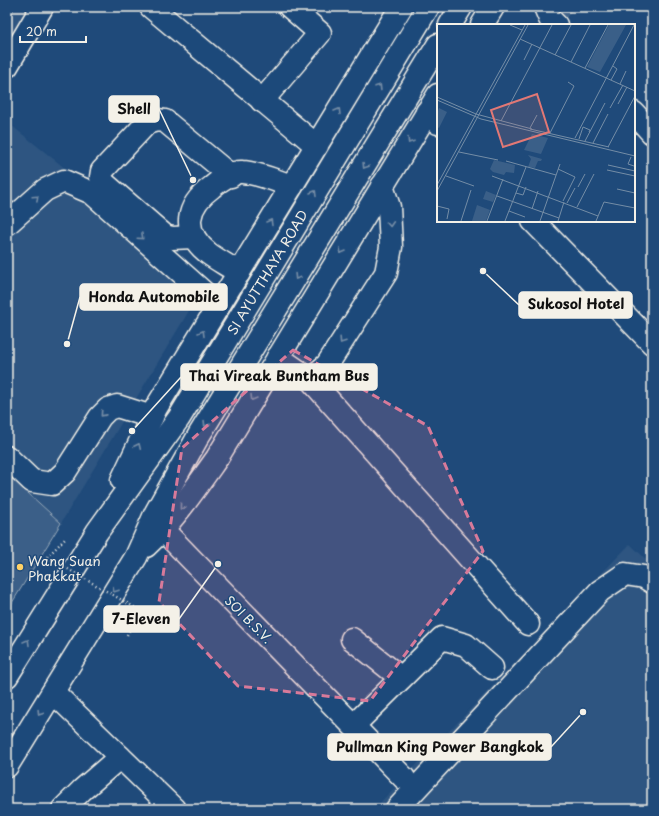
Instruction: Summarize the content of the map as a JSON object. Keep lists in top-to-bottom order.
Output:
{
  "streets": {
    "main road": ["SI AYUTTHAYA ROAD", "SOI B.S.V."]
  },
  "crossings": [
    ["SI AYUTTHAYA ROAD", "SOI B.S.V."]
  ],
  "places": [
    "Shell",
    "Sukosol Hotel",
    "Honda Automobile",
    "Thai Vireak Buntham Bus",
    "7-Eleven",
    "Wang Suan Phakkat",
    "Pullman King Power Bangkok"
  ],
  "scale_bar": "20 m"
}
